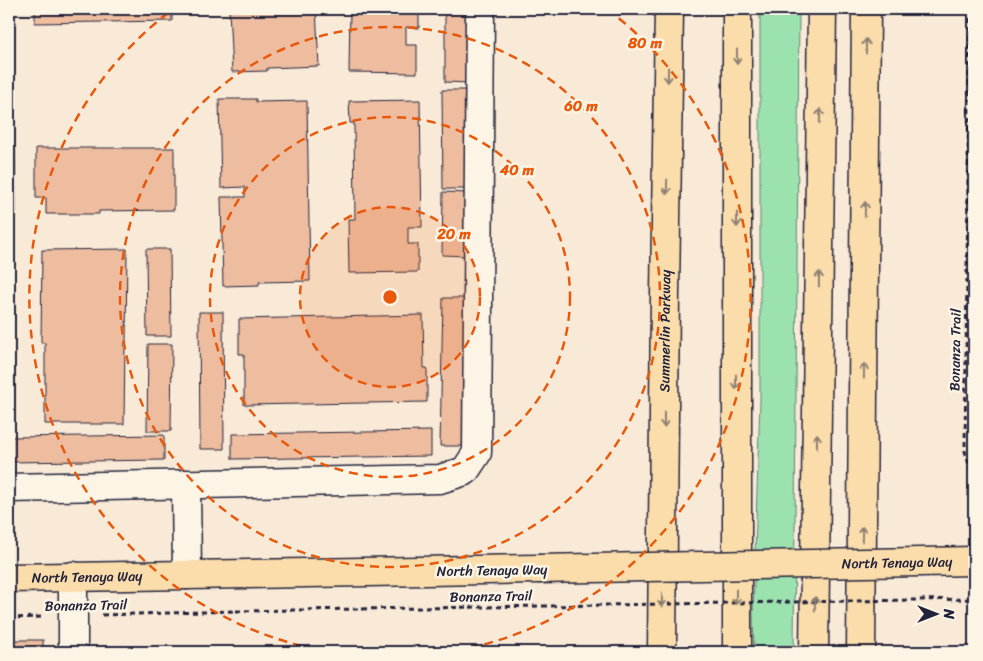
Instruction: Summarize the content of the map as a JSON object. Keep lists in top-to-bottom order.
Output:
{
  "streets": {
    "main road": ["Summerlin Parkway", "North Tenaya Way"],
    "path": ["Bonanza Trail"]
  },
  "north": "right",
  "rings": [
    "80 m",
    "60 m",
    "40 m",
    "20 m"
  ]
}
